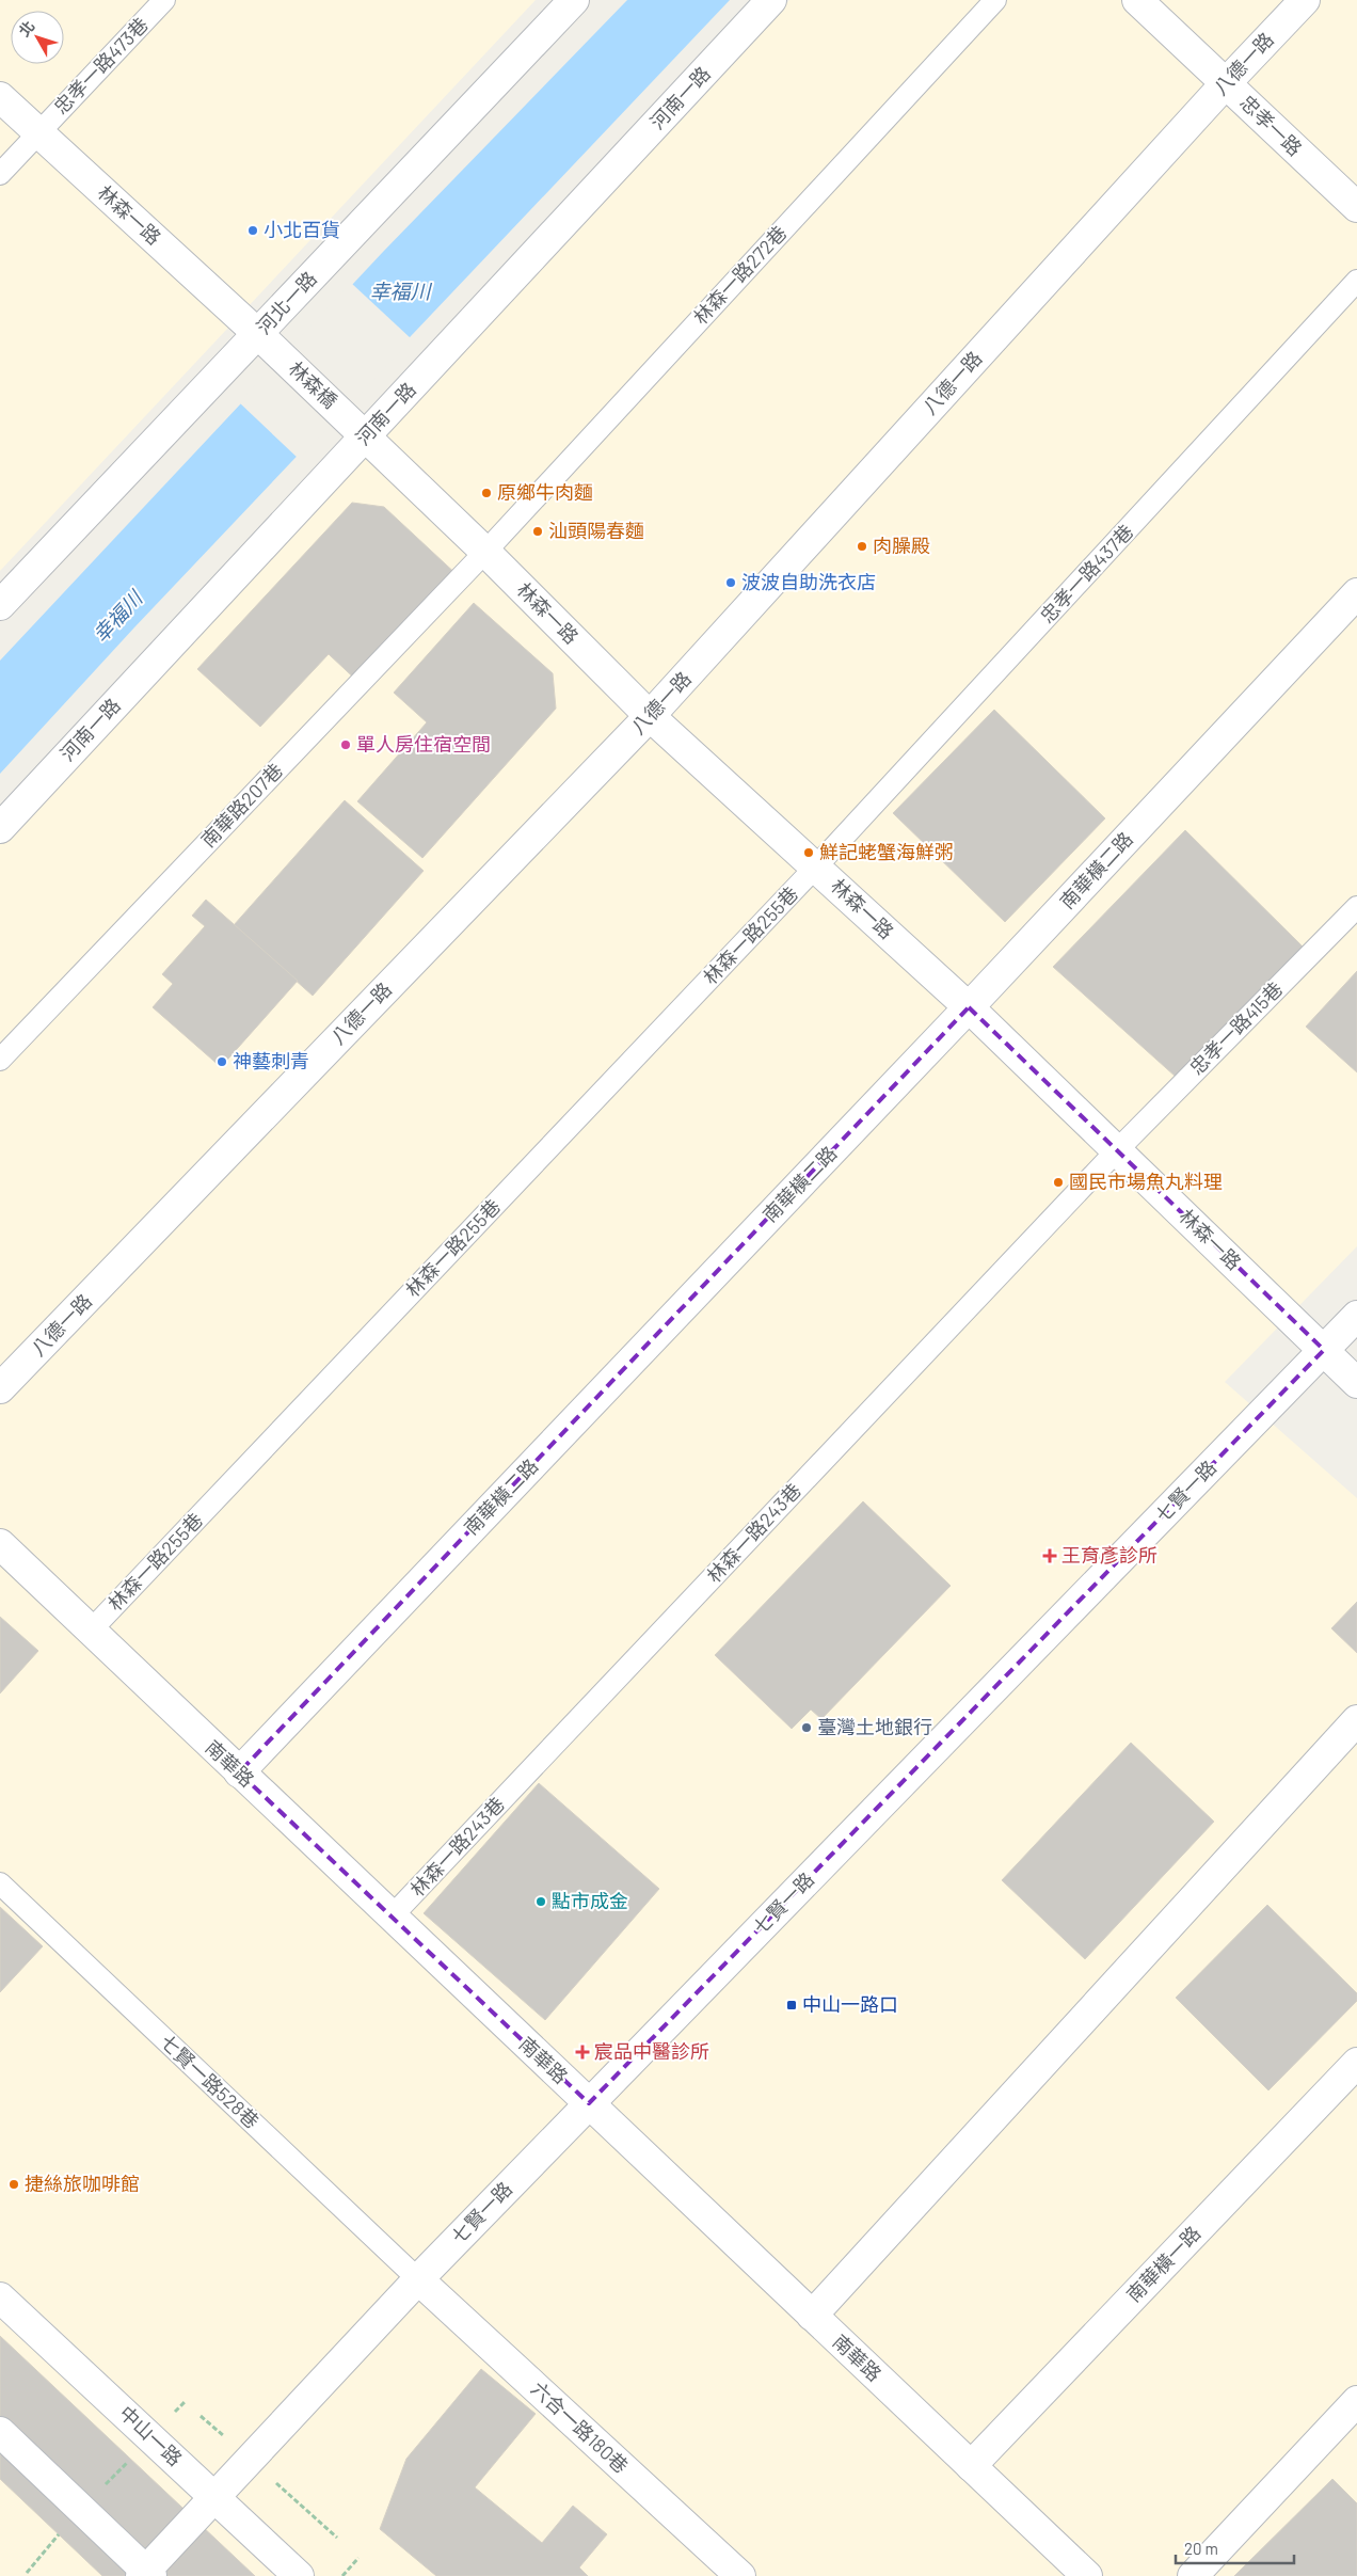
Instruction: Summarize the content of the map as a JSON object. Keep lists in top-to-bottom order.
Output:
{
  "streets": {
    "street": [
      "八德一路",
      "河南一路",
      "忠孝一路",
      "林森一路",
      "河北一路",
      "林森橋",
      "南華橫二路",
      "七賢一路",
      "南華路",
      "南華橫一路",
      "六合一路180巷",
      "中山一路"
    ],
    "lane": [
      "忠孝一路473巷",
      "林森一路272巷",
      "忠孝一路437巷",
      "南華路207巷",
      "林森一路255巷",
      "忠孝一路415巷",
      "林森一路243巷",
      "七賢一路528巷"
    ]
  },
  "crossings": [
    ["八德一路", "忠孝一路"],
    ["八德一路", "林森一路"],
    ["忠孝一路473巷", "林森一路"],
    ["河南一路", "林森一路"],
    ["河南一路", "林森橋"],
    ["林森一路", "林森一路272巷"],
    ["林森一路", "河北一路"],
    ["林森一路", "林森橋"],
    ["林森一路", "忠孝一路437巷"],
    ["林森一路", "南華路207巷"],
    ["林森一路", "南華橫二路"],
    ["林森一路", "林森一路255巷"],
    ["林森一路", "忠孝一路415巷"],
    ["林森一路", "七賢一路"],
    ["林森一路", "林森一路243巷"],
    ["林森一路272巷", "南華路207巷"],
    ["河北一路", "林森橋"],
    ["忠孝一路437巷", "林森一路255巷"],
    ["南華橫二路", "南華路"],
    ["林森一路255巷", "南華路"],
    ["忠孝一路415巷", "林森一路243巷"],
    ["七賢一路", "南華路"],
    ["七賢一路", "七賢一路528巷"],
    ["七賢一路", "六合一路180巷"],
    ["七賢一路", "中山一路"],
    ["林森一路243巷", "南華路"],
    ["南華路", "南華橫一路"],
    ["七賢一路528巷", "六合一路180巷"]
  ],
  "water": ["幸福川"],
  "places": {
    "other": [
      "小北百貨",
      "原鄉牛肉麵",
      "汕頭陽春麵",
      "肉臊殿",
      "波波自助洗衣店",
      "單人房住宿空間",
      "鮮記蛯蟹海鮮粥",
      "神藝刺青",
      "國民市場魚丸料理",
      "臺灣土地銀行",
      "點市成金",
      "捷絲旅咖啡館"
    ],
    "health": ["王育彥診所", "宸品中醫診所"],
    "transit": ["中山一路口"]
  },
  "scale_bar": "20 m",
  "north": "top left"
}
